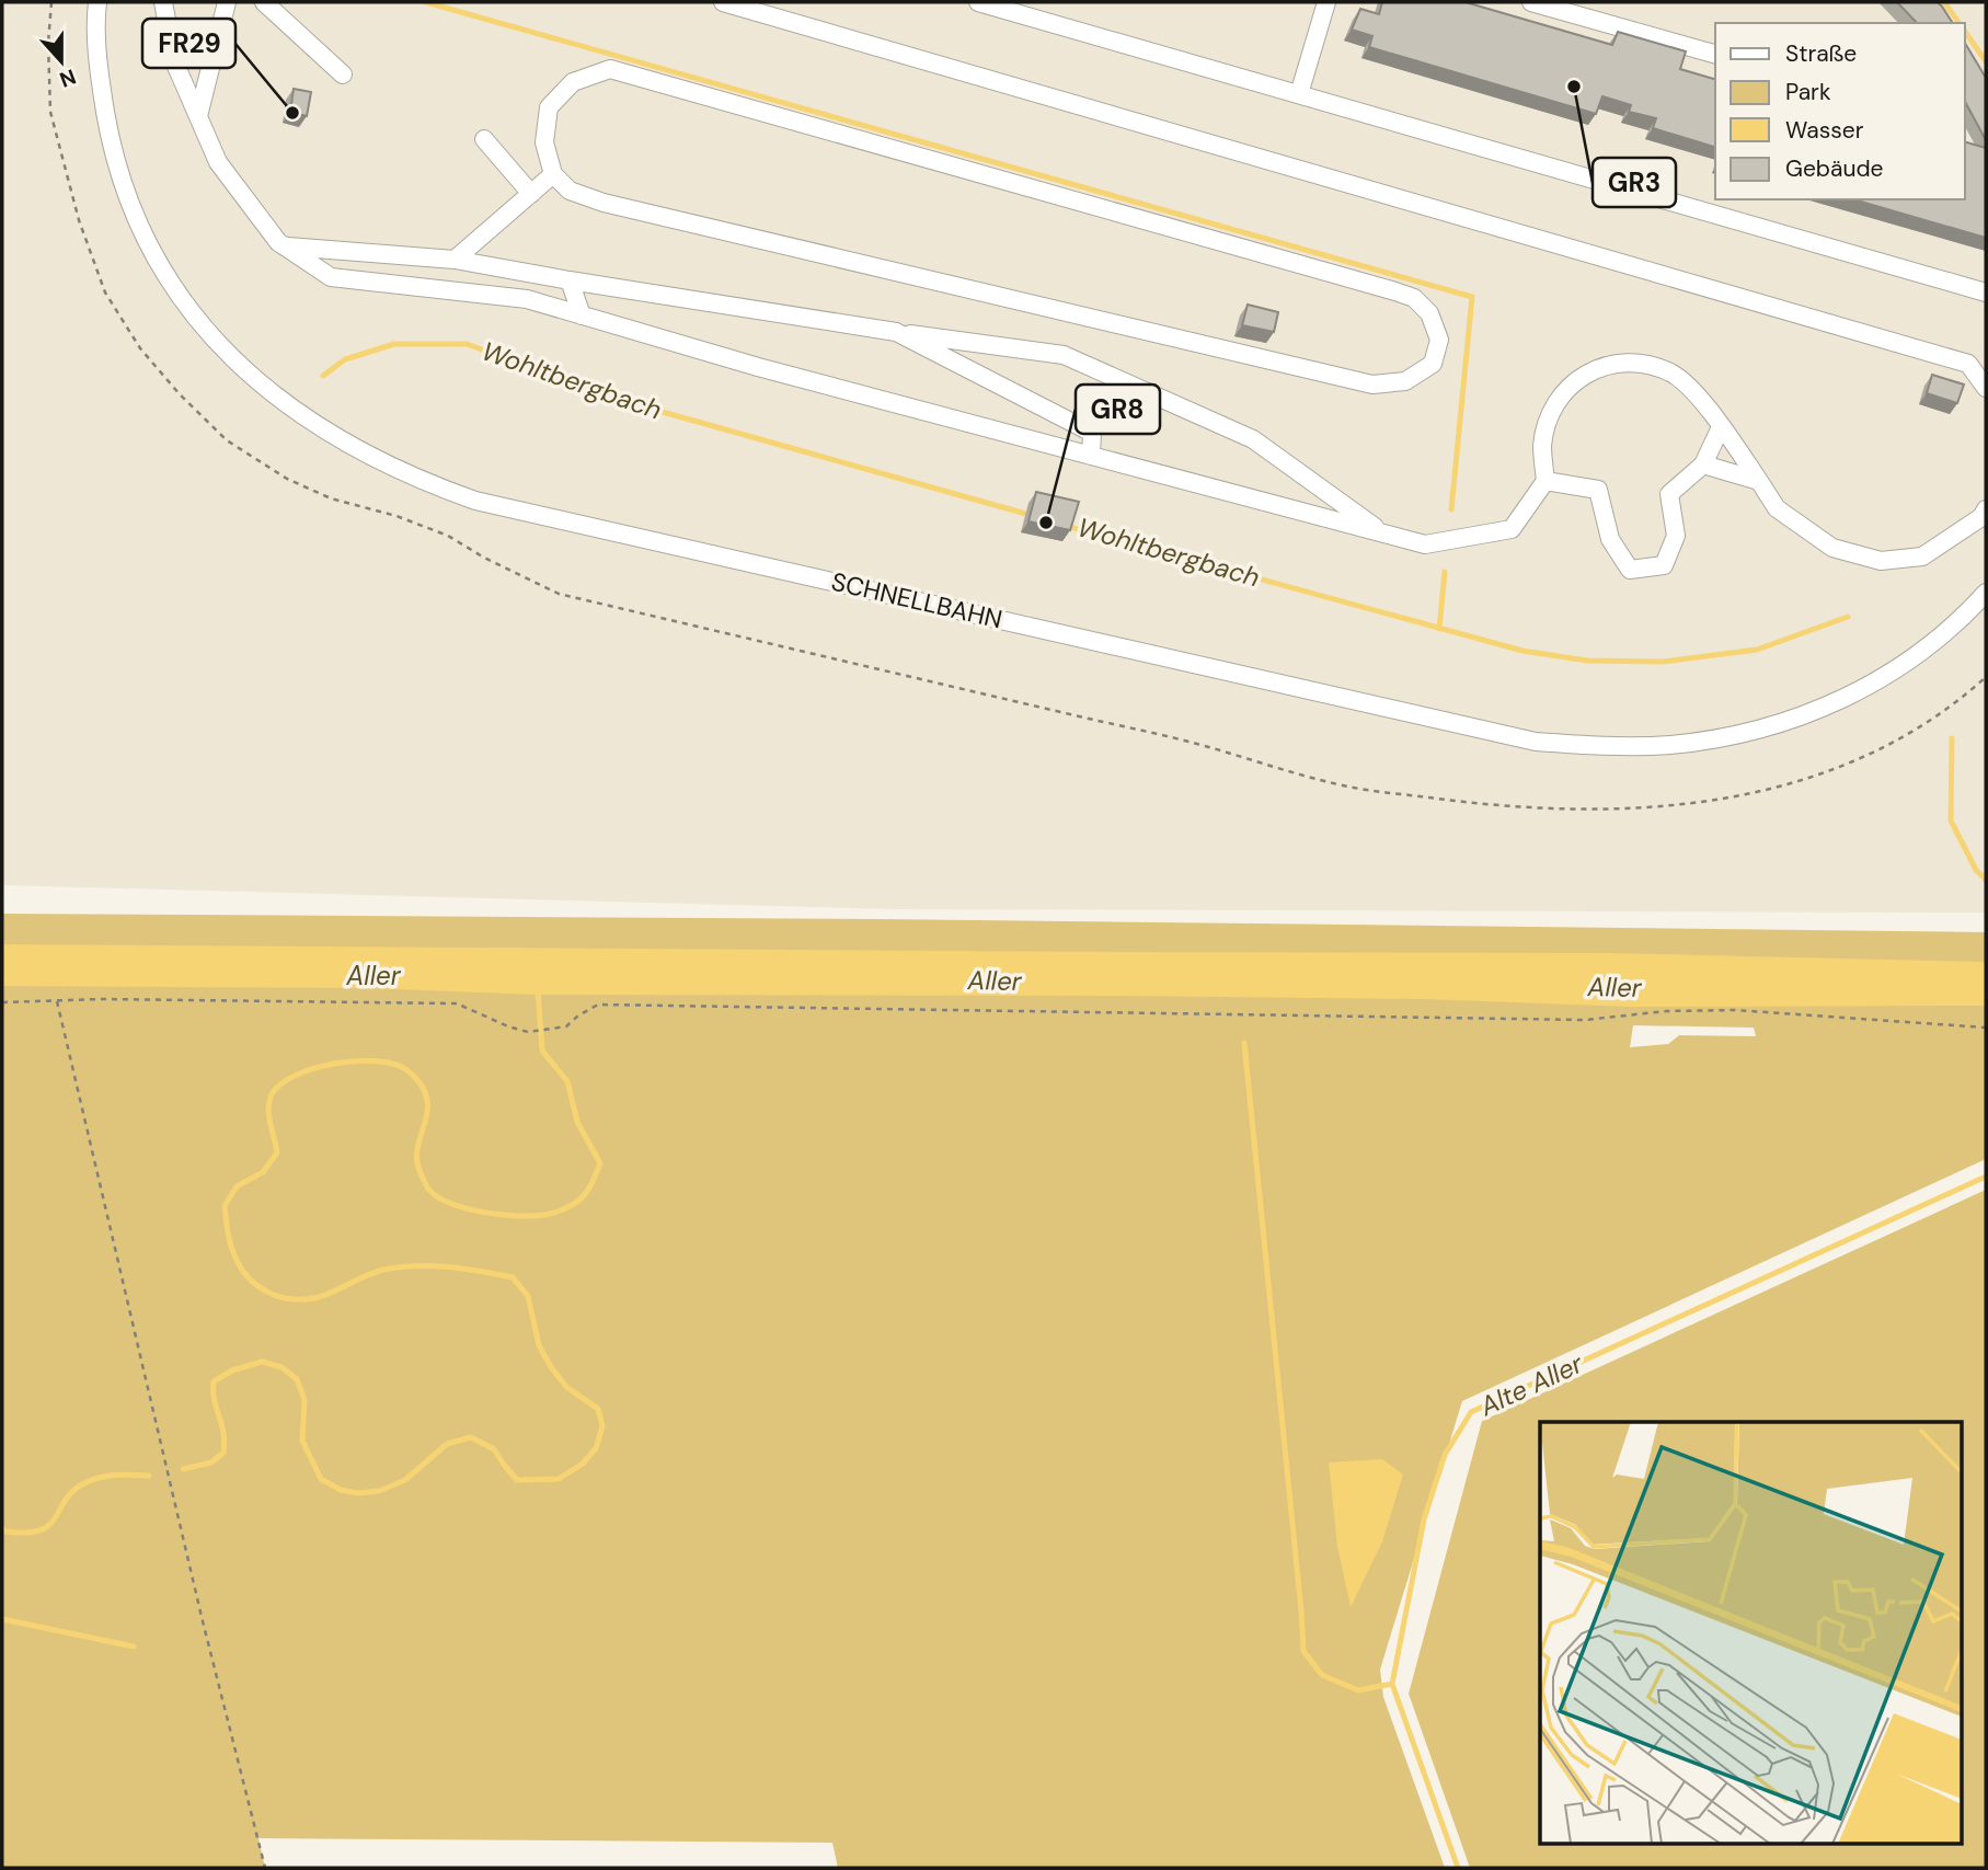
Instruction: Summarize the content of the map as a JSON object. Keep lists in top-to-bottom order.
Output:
{
  "streets": {
    "street": ["SCHNELLBAHN"]
  },
  "water": ["Wohltbergbach", "Aller", "Alte Aller"],
  "places": ["GR3", "FR29", "GR8"],
  "legend": [
    "Straße",
    "Park",
    "Wasser",
    "Gebäude"
  ],
  "north": "bottom"
}
